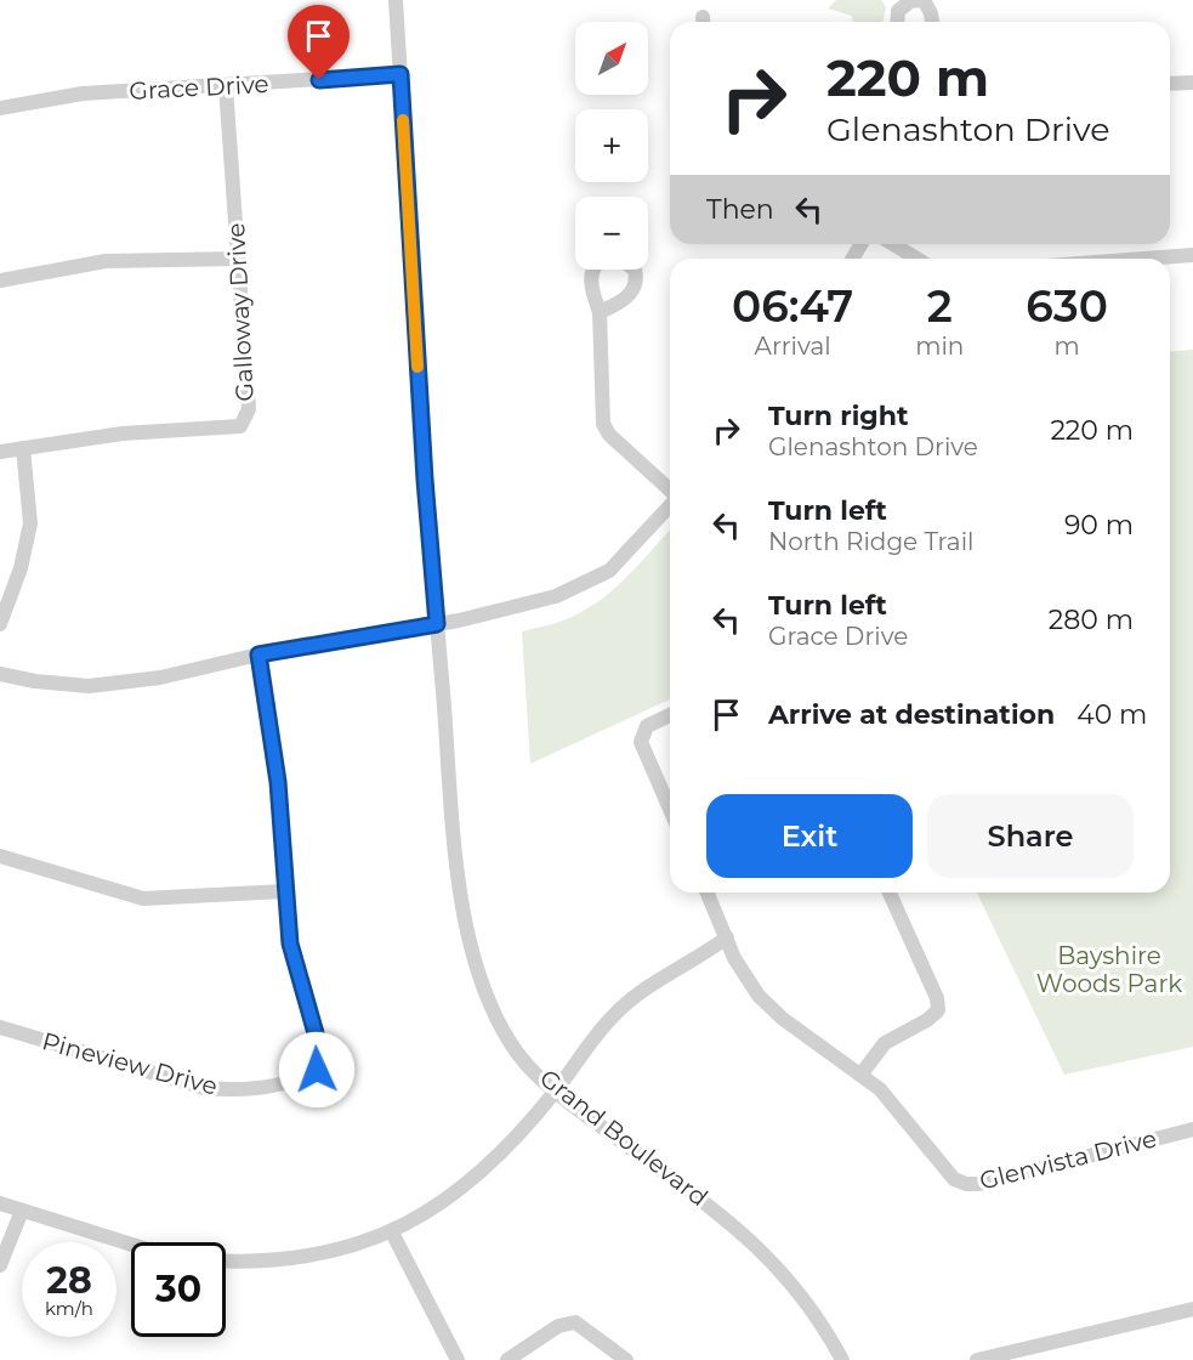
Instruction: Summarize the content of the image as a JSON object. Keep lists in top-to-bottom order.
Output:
{
  "streets": {
    "street": [
      "Grace Drive",
      "Galloway Drive",
      "Pineview Drive",
      "Grand Boulevard",
      "Glenvista Drive"
    ]
  },
  "crossings": [
    ["Grace Drive", "Galloway Drive"],
    ["Grace Drive", "Grand Boulevard"]
  ],
  "parks": ["Bayshire Woods Park"],
  "north": "top right",
  "page": {
    "map_buttons": ["+", "−"],
    "turn": ["220 m", "Glenashton Drive"],
    "then": "Then",
    "eta": [
      "06:47",
      "Arrival",
      "2",
      "min",
      "630",
      "m"
    ],
    "list": [
      {
        "name": "Turn right",
        "note": "Glenashton Drive",
        "value": "220 m"
      },
      {
        "name": "Turn left",
        "note": "North Ridge Trail",
        "value": "90 m"
      },
      {
        "name": "Turn left",
        "note": "Grace Drive",
        "value": "280 m"
      },
      {
        "name": "Arrive at destination",
        "value": "40 m"
      }
    ],
    "buttons": ["Exit", "Share"],
    "speed": "28 km/h",
    "limit": "30"
  }
}
